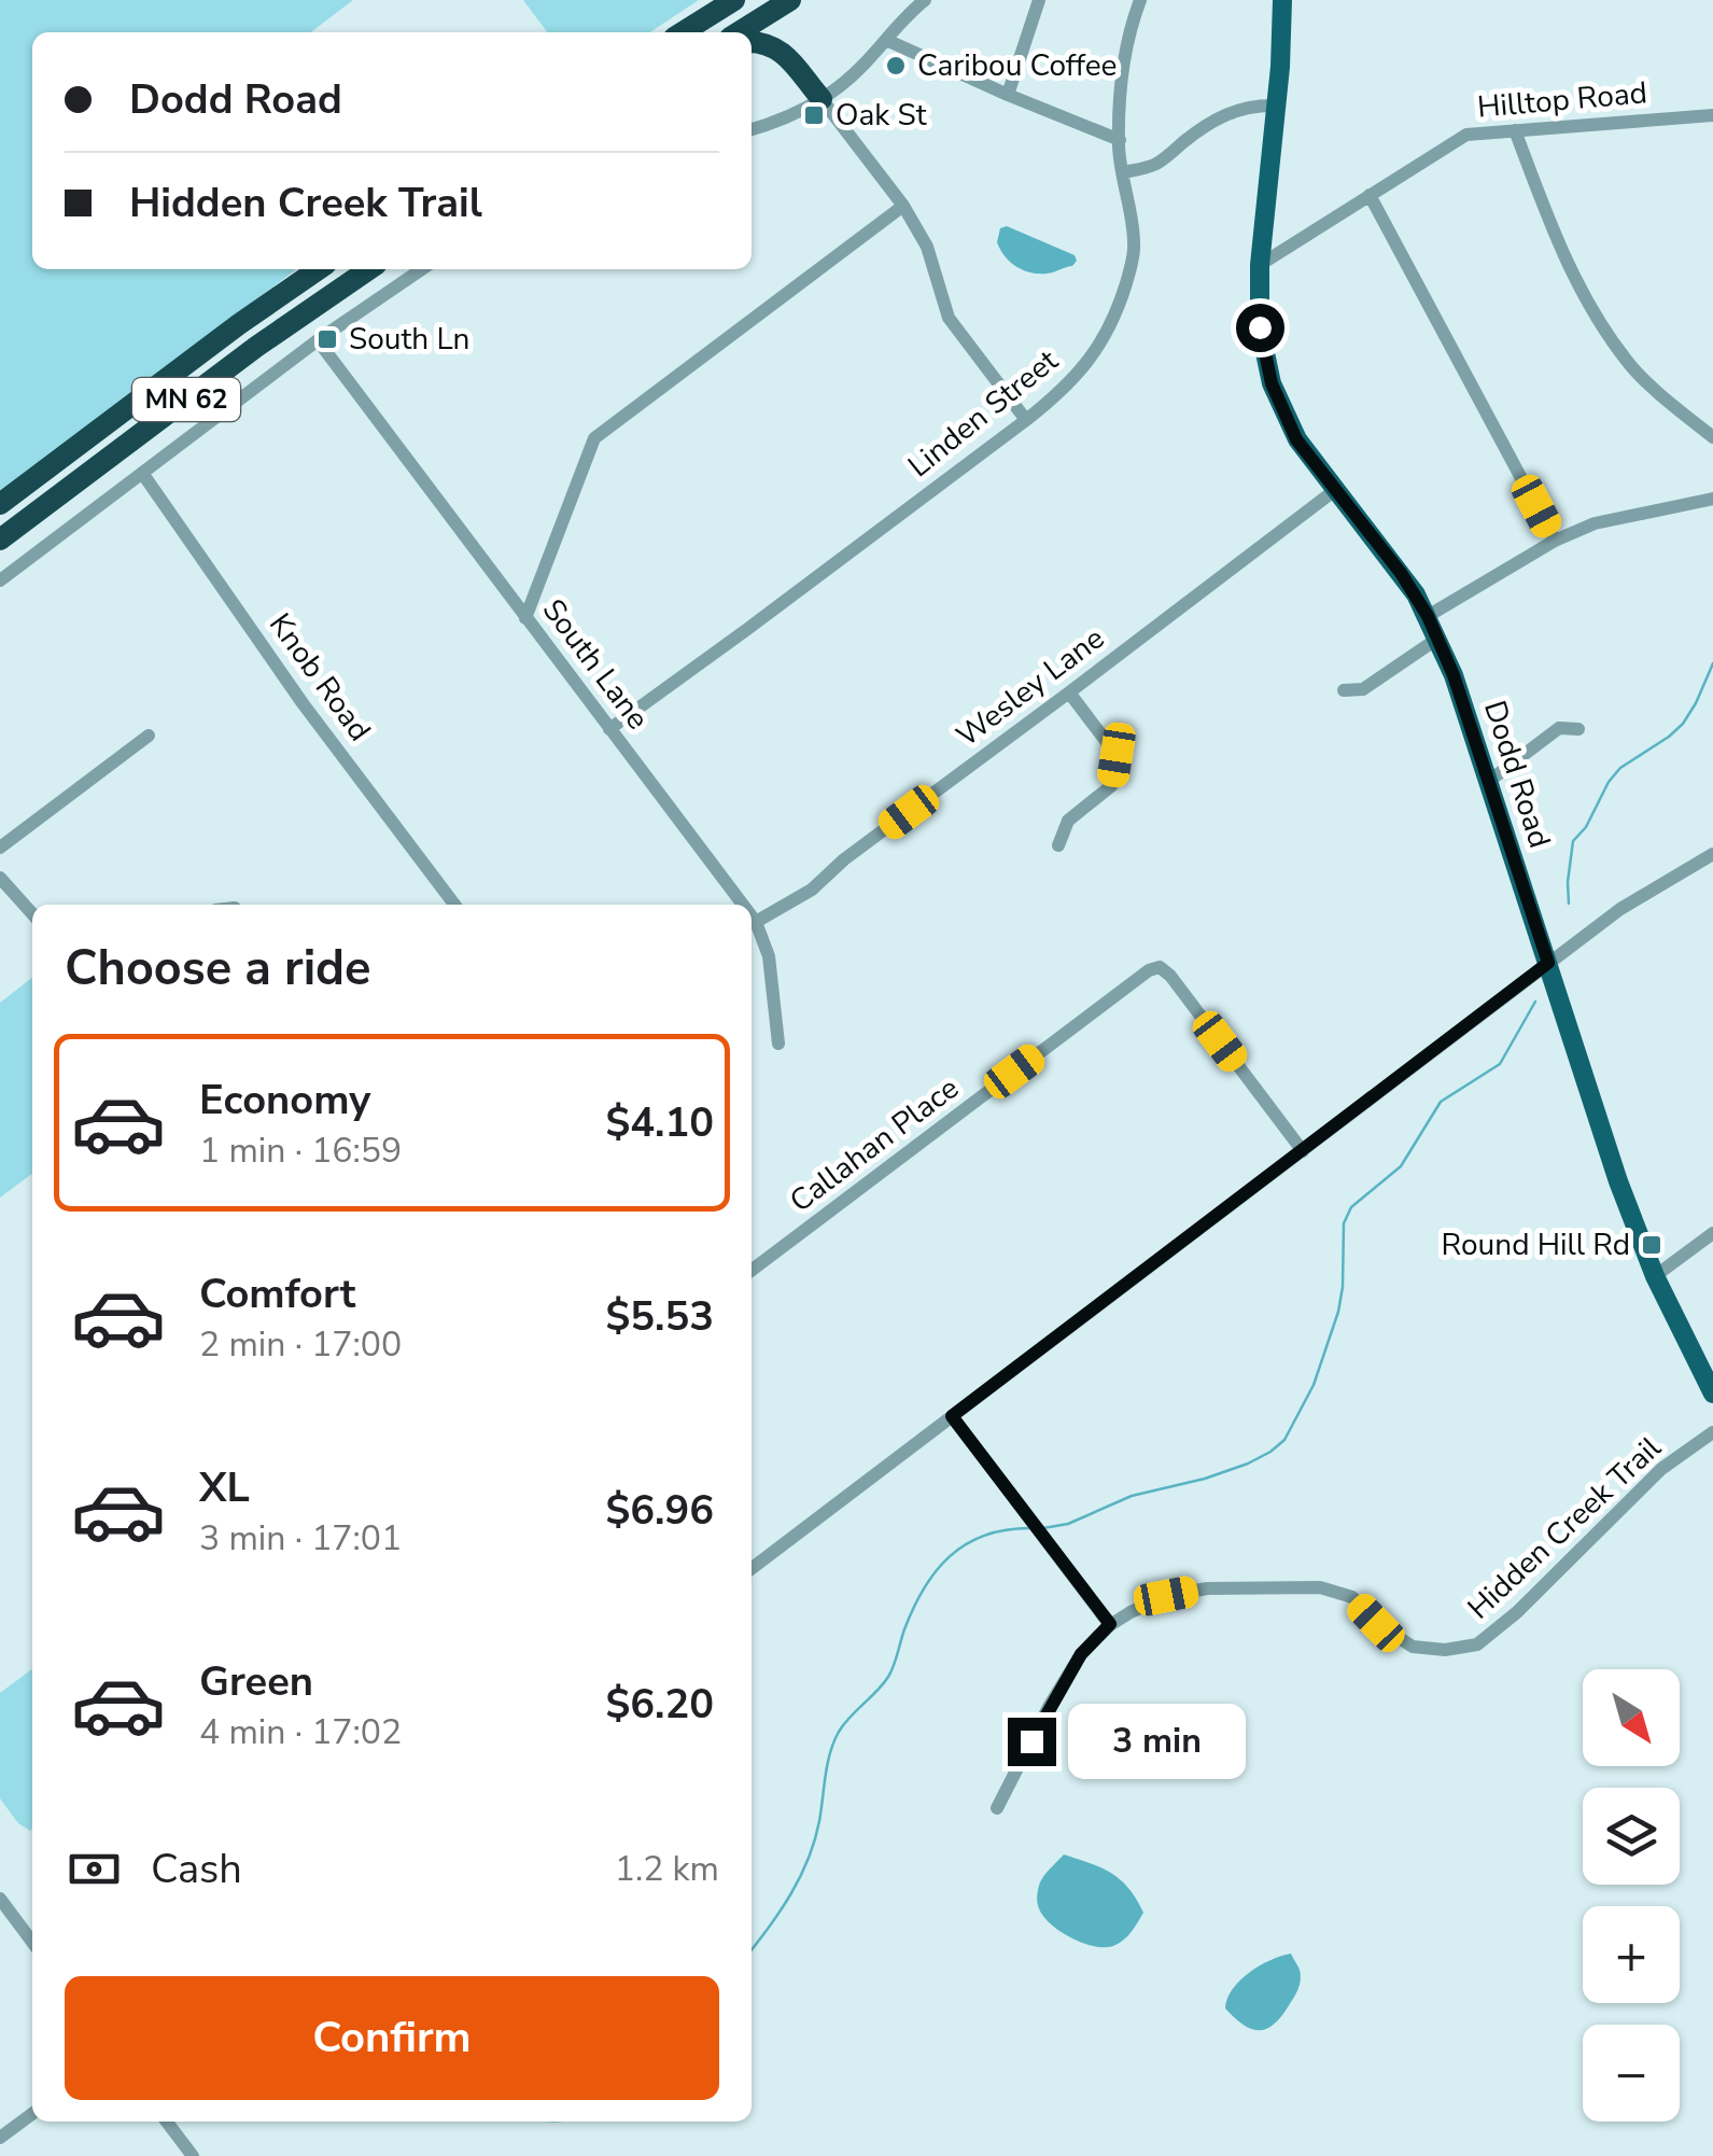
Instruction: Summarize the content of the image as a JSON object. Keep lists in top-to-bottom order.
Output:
{
  "streets": {
    "highway": ["MN 62"],
    "main road": ["Dodd Road"],
    "street": [
      "Hilltop Road",
      "Linden Street",
      "South Lane",
      "Knob Road",
      "Wesley Lane",
      "Callahan Place",
      "Hidden Creek Trail"
    ]
  },
  "crossings": [
    ["Hilltop Road", "Dodd Road"],
    ["Linden Street", "South Lane"],
    ["South Lane", "Wesley Lane"],
    ["Wesley Lane", "Dodd Road"]
  ],
  "places": {
    "other": ["Caribou Coffee"],
    "transit": ["Oak St", "South Ln", "Round Hill Rd"]
  },
  "north": "bottom right",
  "page": {
    "banner": ["Dodd Road", "Hidden Creek Trail"],
    "heading": "Choose a ride",
    "list": [
      {
        "name": "Economy",
        "note": "1 min · 16:59",
        "value": "$4.10"
      },
      {
        "name": "Comfort",
        "note": "2 min · 17:00",
        "value": "$5.53"
      },
      {
        "name": "XL",
        "note": "3 min · 17:01",
        "value": "$6.96"
      },
      {
        "name": "Green",
        "note": "4 min · 17:02",
        "value": "$6.20"
      }
    ],
    "map_buttons": ["+", "−"],
    "bubble": "3 min",
    "pay": ["Cash", "1.2 km"],
    "buttons": "Confirm"
  }
}
